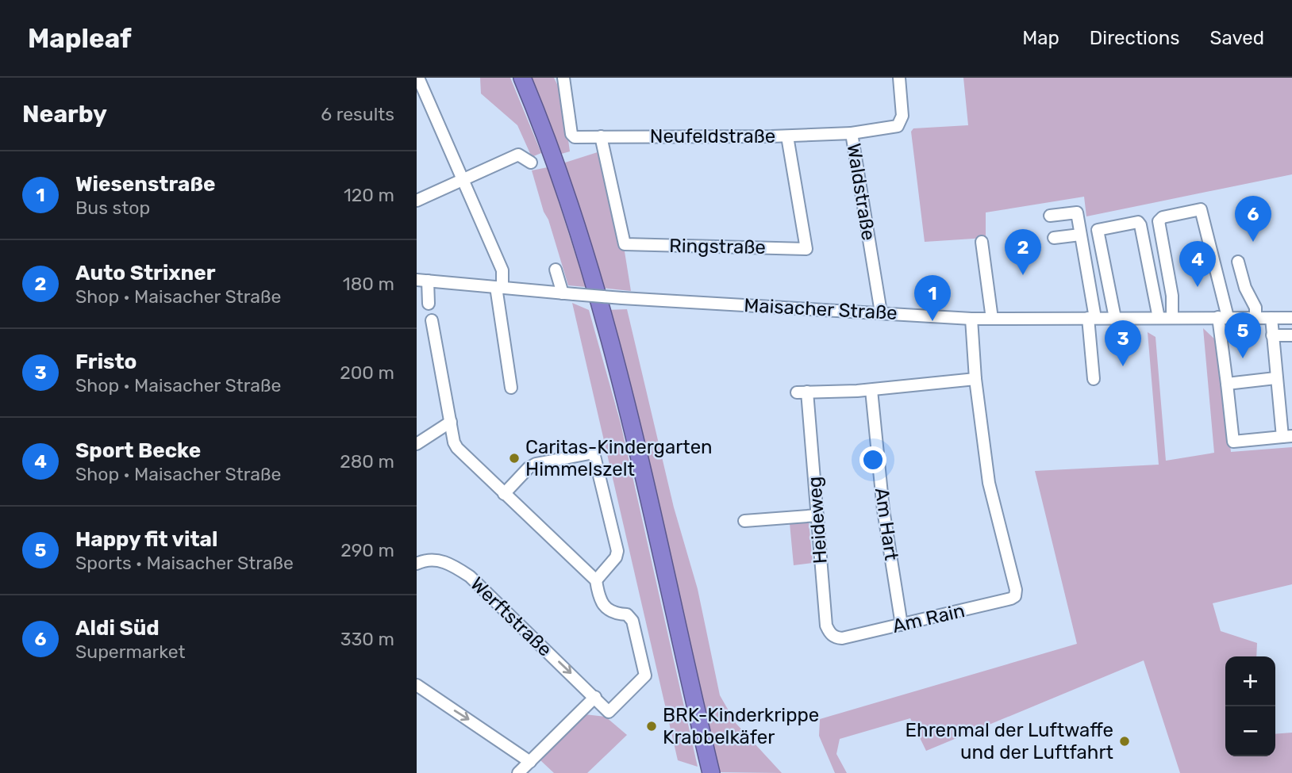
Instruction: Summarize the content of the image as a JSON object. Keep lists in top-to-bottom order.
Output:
{
  "streets": {
    "street": [
      "Neufeldstraße",
      "Waldstraße",
      "Ringstraße",
      "Maisacher Straße",
      "Heideweg",
      "Am Hart",
      "Werftstraße",
      "Am Rain"
    ]
  },
  "crossings": [
    ["Neufeldstraße", "Waldstraße"],
    ["Neufeldstraße", "Ringstraße"],
    ["Waldstraße", "Maisacher Straße"],
    ["Heideweg", "Am Hart"],
    ["Heideweg", "Am Rain"],
    ["Am Hart", "Am Rain"]
  ],
  "places": ["Caritas-Kindergarten Himmelszelt", "BRK-Kinderkrippe Krabbelkäfer", "Ehrenmal der Luftwaffe und der Luftfahrt"],
  "page": {
    "header": "Mapleaf",
    "nav": ["Map", "Directions", "Saved"],
    "heading": ["Nearby", "6 results"],
    "list": [
      {
        "mark": "1",
        "name": "Wiesenstraße",
        "note": "Bus stop",
        "value": "120 m"
      },
      {
        "mark": "2",
        "name": "Auto Strixner",
        "note": "Shop · Maisacher Straße",
        "value": "180 m"
      },
      {
        "mark": "3",
        "name": "Fristo",
        "note": "Shop · Maisacher Straße",
        "value": "200 m"
      },
      {
        "mark": "4",
        "name": "Sport Becke",
        "note": "Shop · Maisacher Straße",
        "value": "280 m"
      },
      {
        "mark": "5",
        "name": "Happy fit vital",
        "note": "Sports · Maisacher Straße",
        "value": "290 m"
      },
      {
        "mark": "6",
        "name": "Aldi Süd",
        "note": "Supermarket",
        "value": "330 m"
      }
    ],
    "pins": [
      "6",
      "2",
      "4",
      "1",
      "5",
      "3"
    ],
    "map_buttons": ["+", "−"]
  }
}
